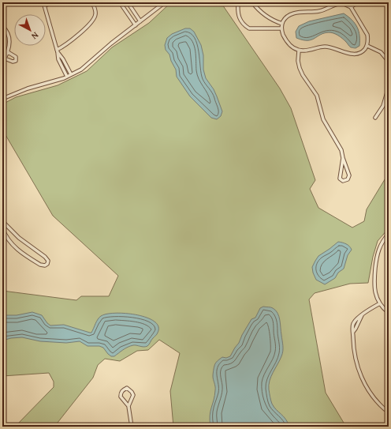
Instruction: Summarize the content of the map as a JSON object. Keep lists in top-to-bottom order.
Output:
{
  "north": "bottom right"
}
